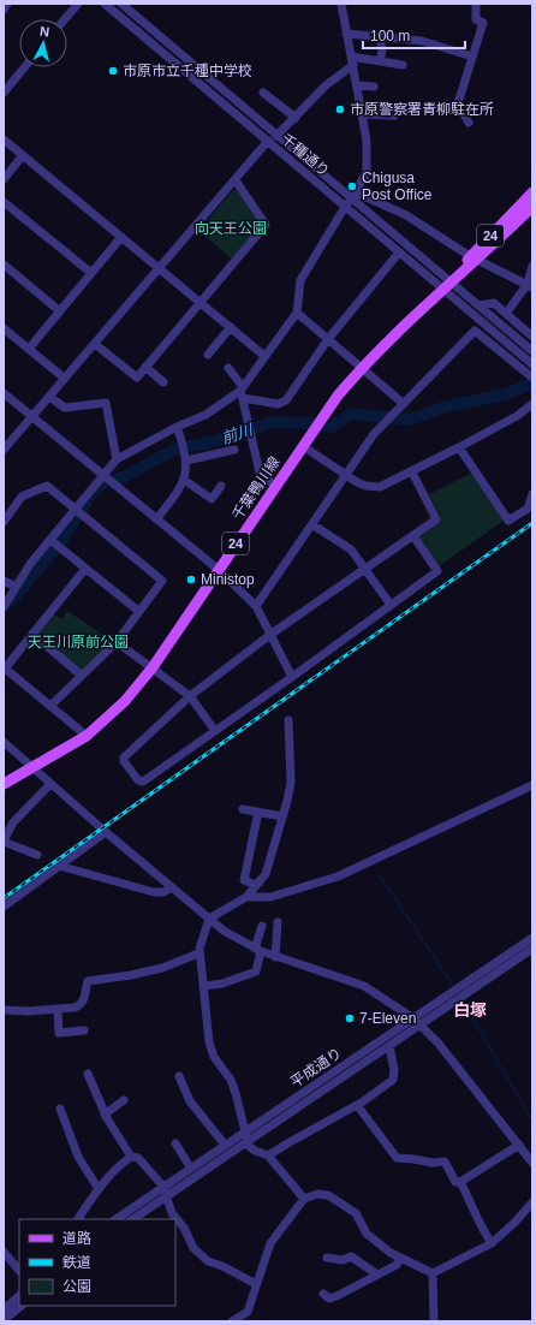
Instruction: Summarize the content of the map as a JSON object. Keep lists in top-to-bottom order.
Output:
{
  "streets": {
    "main road": ["24", "千葉鴨川線"],
    "street": ["千種通り", "平成通り"]
  },
  "crossings": [
    ["千種通り", "千葉鴨川線"]
  ],
  "districts": ["白塚"],
  "water": ["前川"],
  "parks": ["向天王公園", "天王川原前公園"],
  "places": [
    "市原市立千種中学校",
    "市原警察署青柳駐在所",
    "Chigusa Post Office",
    "Ministop",
    "7-Eleven"
  ],
  "legend": ["道路", "鉄道", "公園"],
  "scale_bar": "100 m",
  "north": "top"
}
